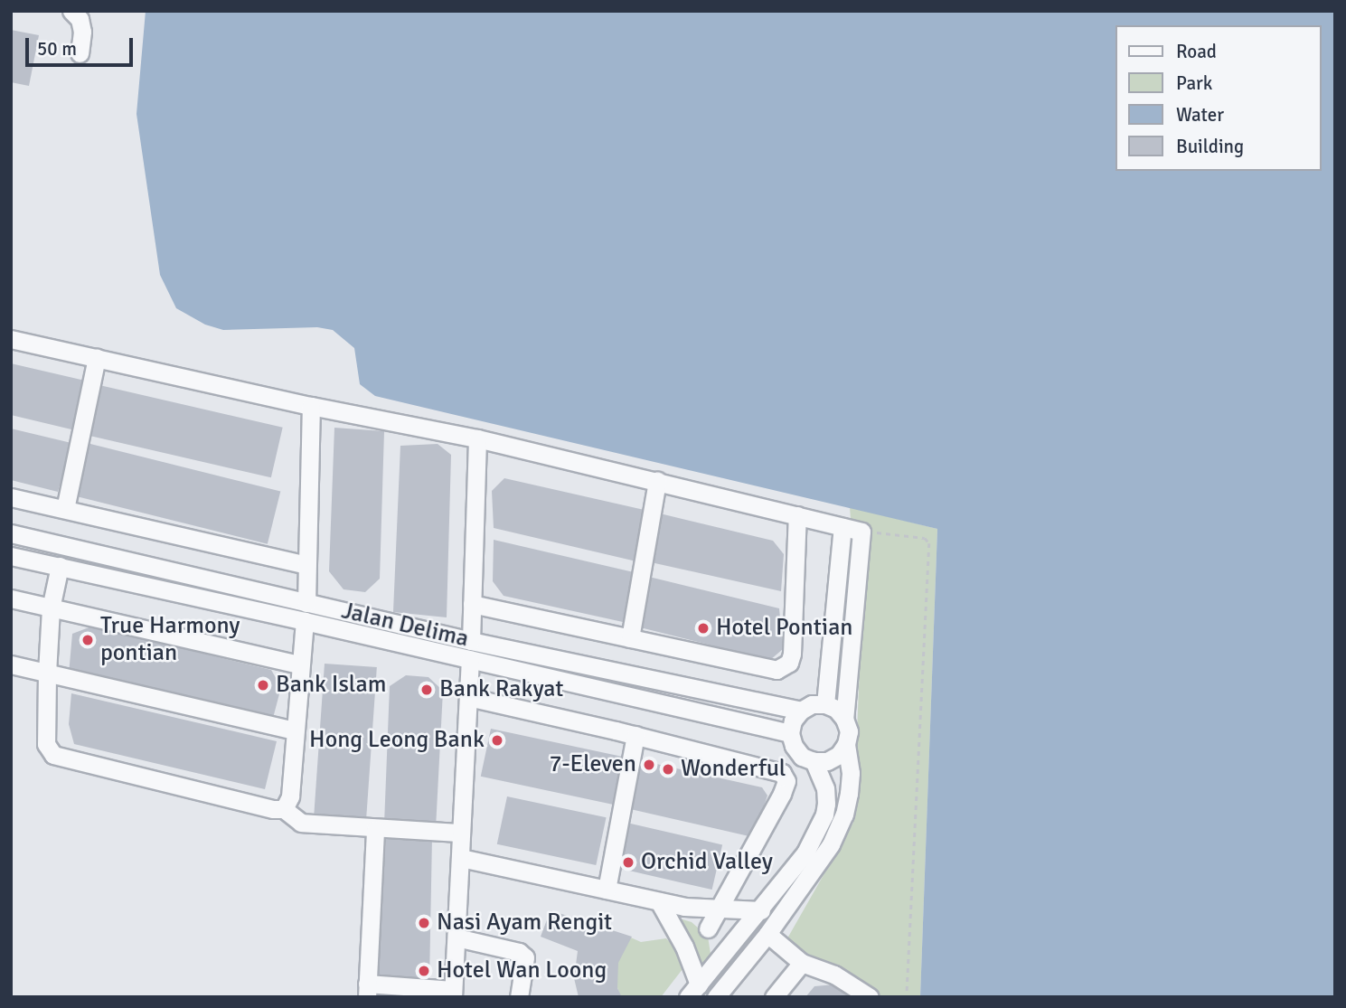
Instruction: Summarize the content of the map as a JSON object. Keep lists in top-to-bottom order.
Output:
{
  "streets": {
    "street": ["Jalan Delima"]
  },
  "places": [
    "Hotel Pontian",
    "True Harmony pontian",
    "Bank Islam",
    "Bank Rakyat",
    "Hong Leong Bank",
    "7-Eleven",
    "Wonderful",
    "Orchid Valley",
    "Nasi Ayam Rengit",
    "Hotel Wan Loong"
  ],
  "legend": [
    "Road",
    "Park",
    "Water",
    "Building"
  ],
  "scale_bar": "50 m"
}
